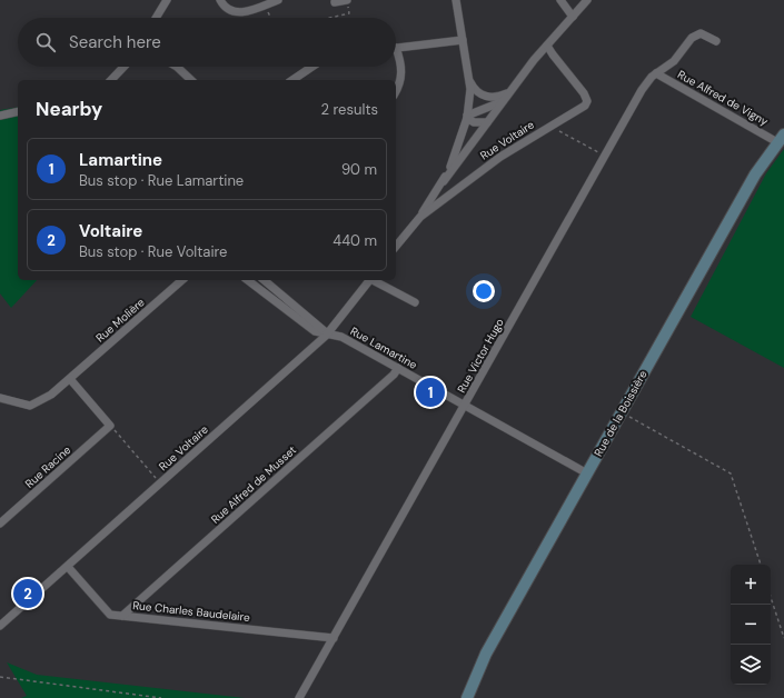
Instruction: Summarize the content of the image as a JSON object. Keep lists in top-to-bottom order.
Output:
{
  "streets": {
    "main road": ["Rue de la Boissière"],
    "street": [
      "Rue Alfred de Vigny",
      "Rue Voltaire",
      "Rue Molière",
      "Rue Lamartine",
      "Rue Victor Hugo",
      "Rue Racine",
      "Rue Alfred de Musset",
      "Rue Charles Baudelaire"
    ]
  },
  "crossings": [
    ["Rue Alfred de Vigny", "Rue Victor Hugo"],
    ["Rue Alfred de Vigny", "Rue de la Boissière"],
    ["Rue Voltaire", "Rue Lamartine"],
    ["Rue Voltaire", "Rue Charles Baudelaire"],
    ["Rue Lamartine", "Rue Victor Hugo"],
    ["Rue Lamartine", "Rue de la Boissière"],
    ["Rue Lamartine", "Rue Alfred de Musset"],
    ["Rue Victor Hugo", "Rue Charles Baudelaire"],
    ["Rue Alfred de Musset", "Rue Charles Baudelaire"]
  ],
  "page": {
    "search": "Search here",
    "heading": ["Nearby", "2 results"],
    "list": [
      {
        "mark": "1",
        "name": "Lamartine",
        "note": "Bus stop · Rue Lamartine",
        "value": "90 m"
      },
      {
        "mark": "2",
        "name": "Voltaire",
        "note": "Bus stop · Rue Voltaire",
        "value": "440 m"
      }
    ],
    "pins": ["1", "2"],
    "map_buttons": ["+", "−"]
  }
}
